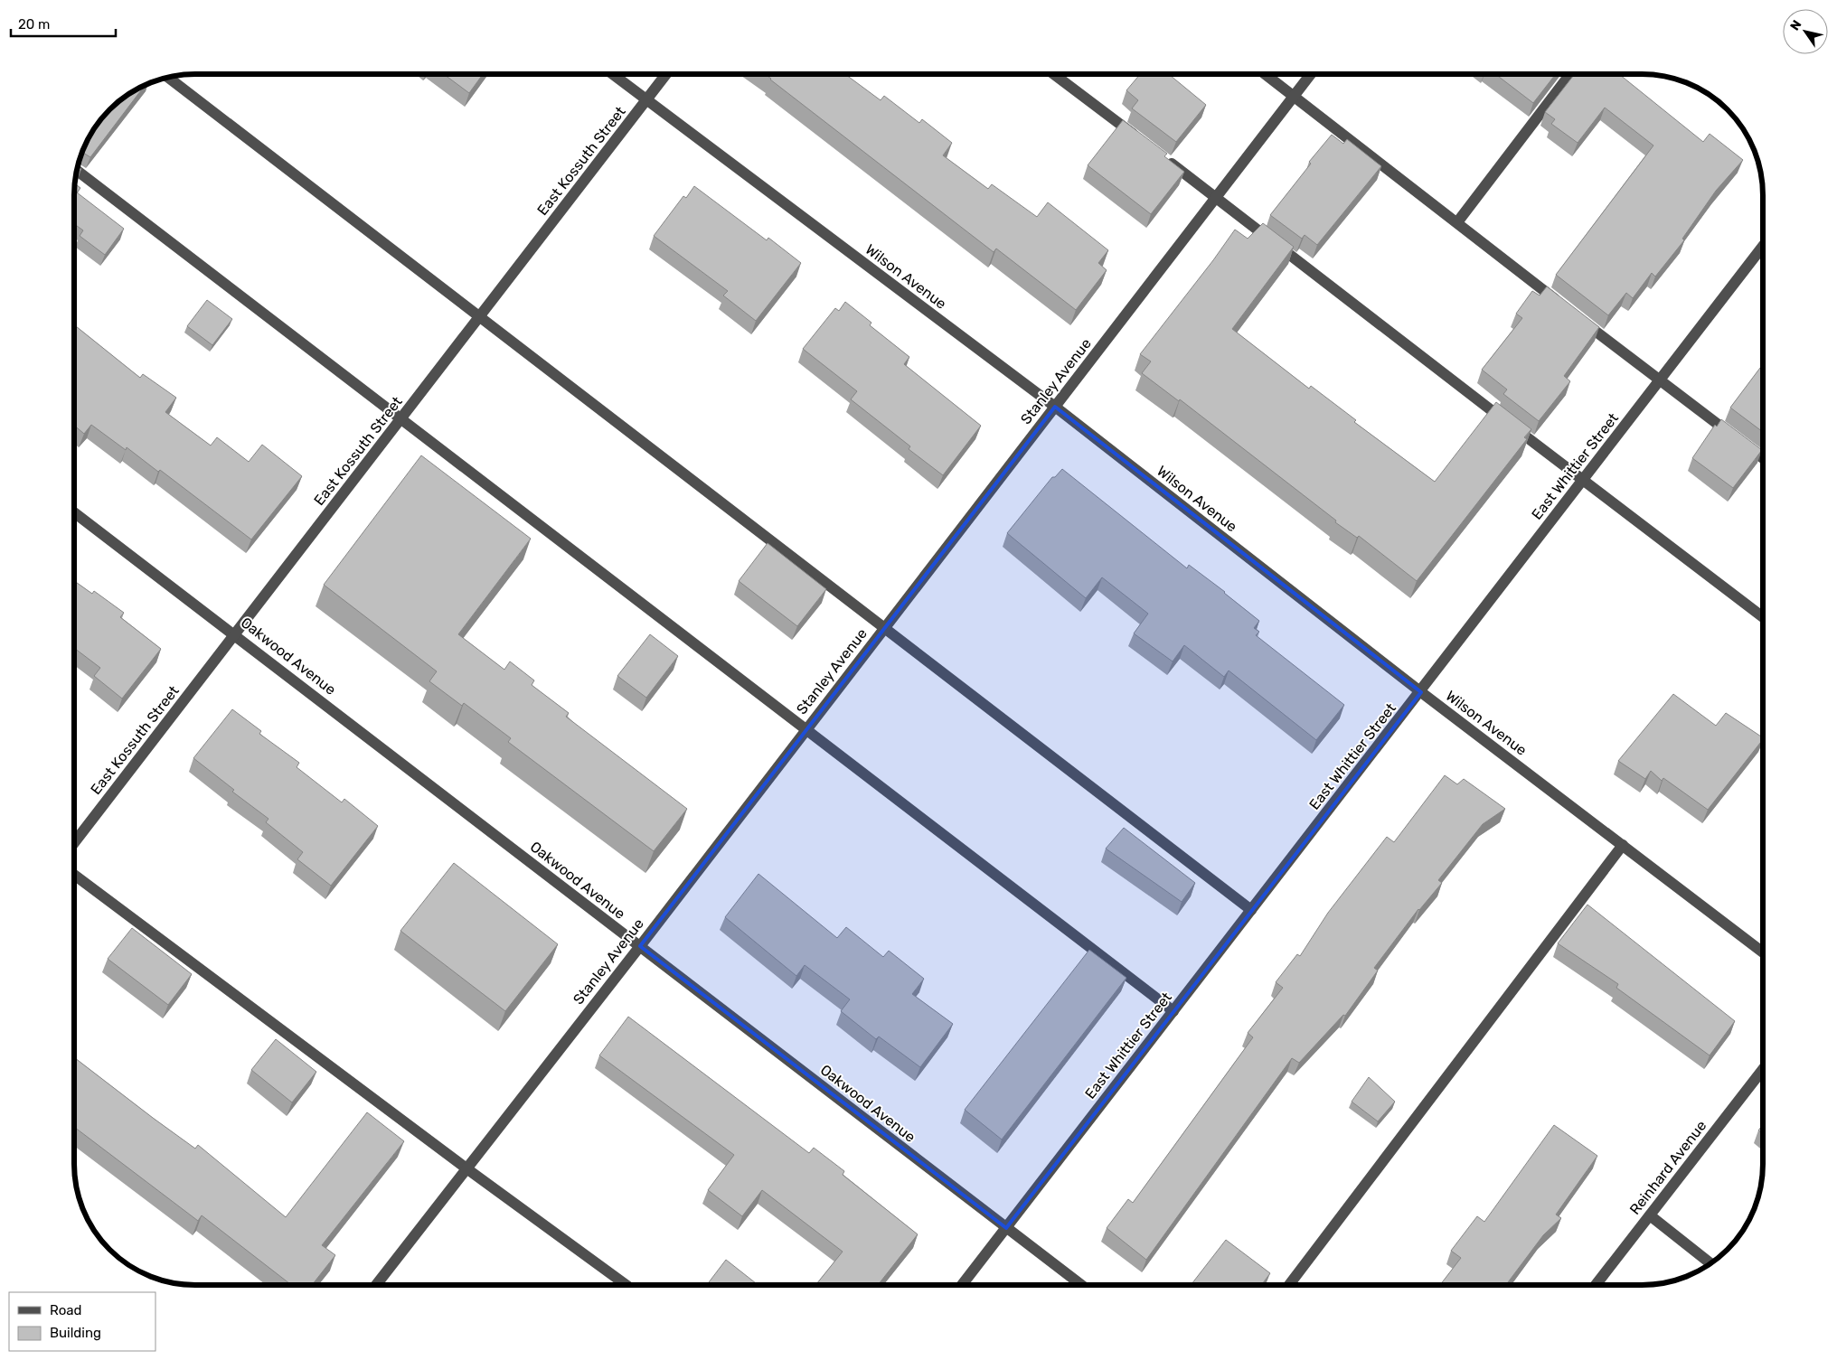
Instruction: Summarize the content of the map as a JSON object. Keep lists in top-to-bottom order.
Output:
{
  "streets": {
    "street": [
      "East Kossuth Street",
      "Wilson Avenue",
      "Stanley Avenue",
      "East Whittier Street",
      "Oakwood Avenue",
      "Reinhard Avenue"
    ]
  },
  "crossings": [
    ["East Kossuth Street", "Wilson Avenue"],
    ["East Kossuth Street", "Oakwood Avenue"],
    ["Wilson Avenue", "Stanley Avenue"],
    ["Wilson Avenue", "East Whittier Street"],
    ["Stanley Avenue", "Oakwood Avenue"],
    ["East Whittier Street", "Oakwood Avenue"]
  ],
  "legend": ["Road", "Building"],
  "scale_bar": "20 m",
  "north": "top left"
}
